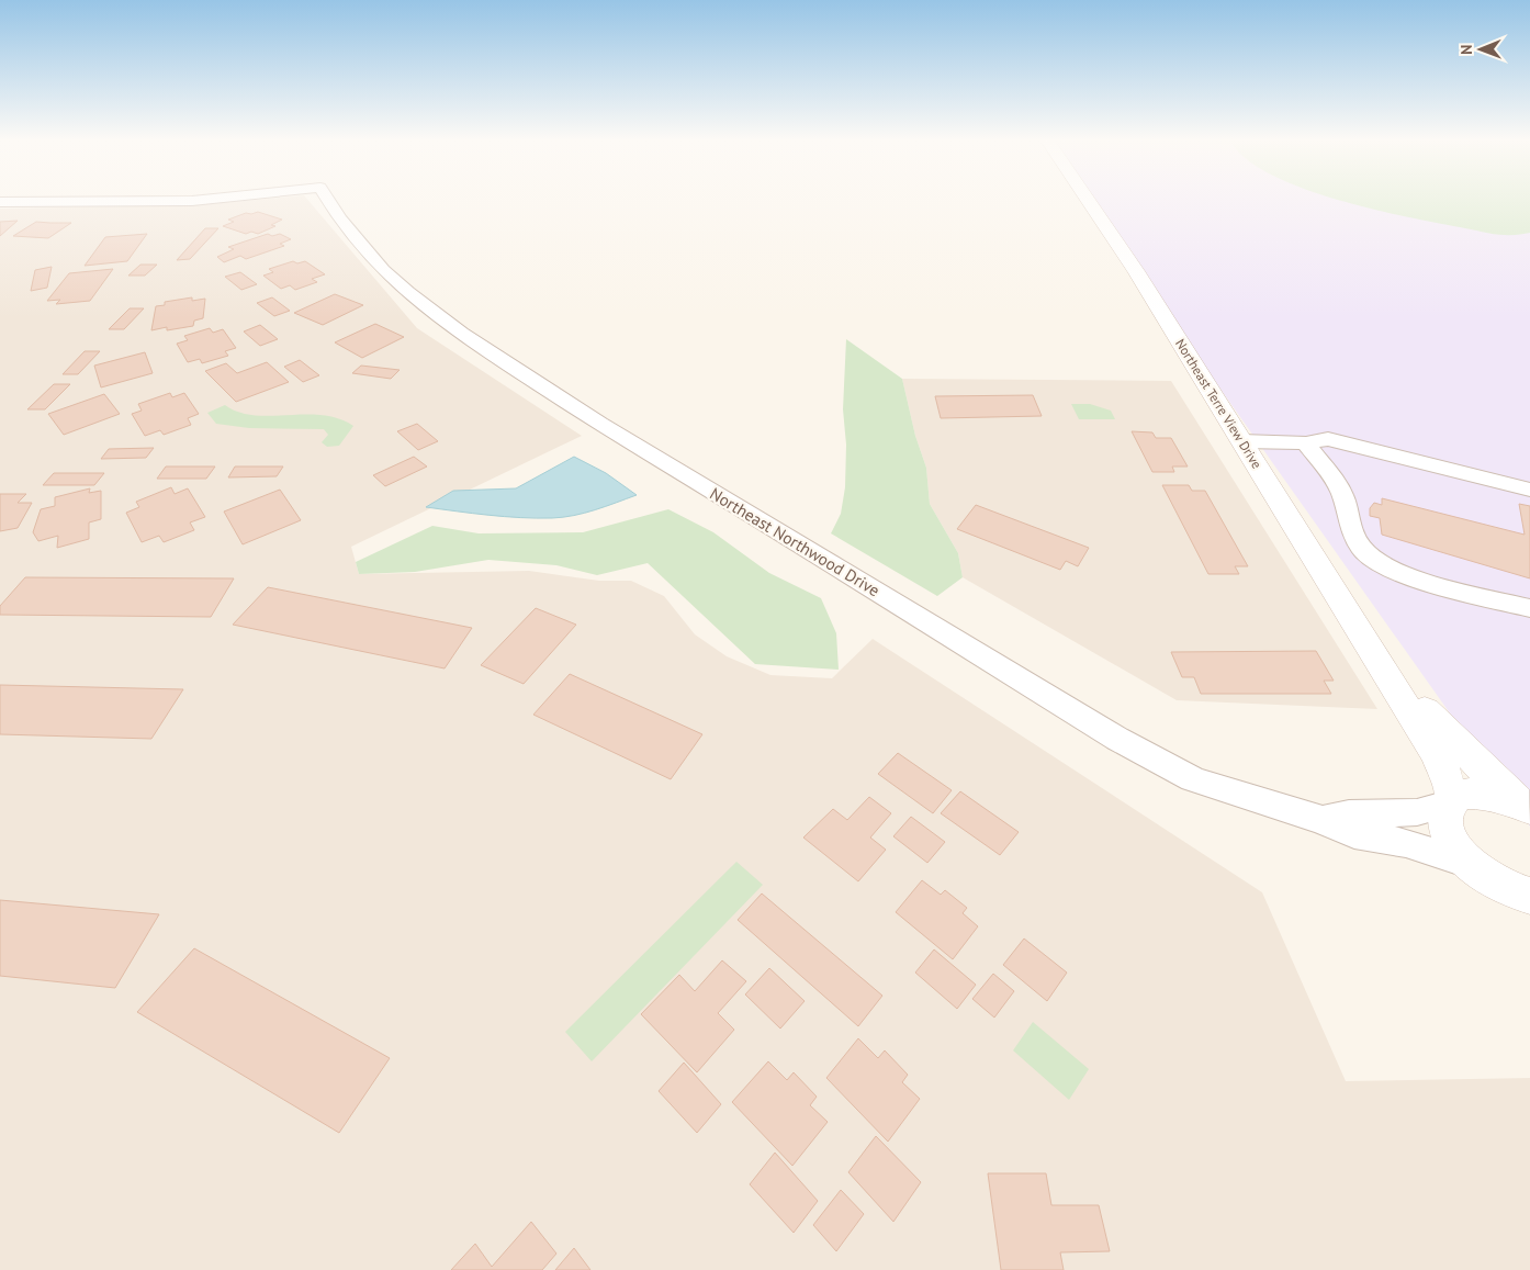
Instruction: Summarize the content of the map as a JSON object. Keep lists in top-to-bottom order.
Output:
{
  "streets": {
    "main road": ["Northeast Terre View Drive"],
    "street": ["Northeast Northwood Drive"]
  },
  "crossings": [
    ["Northeast Terre View Drive", "Northeast Northwood Drive"]
  ],
  "north": "left"
}
